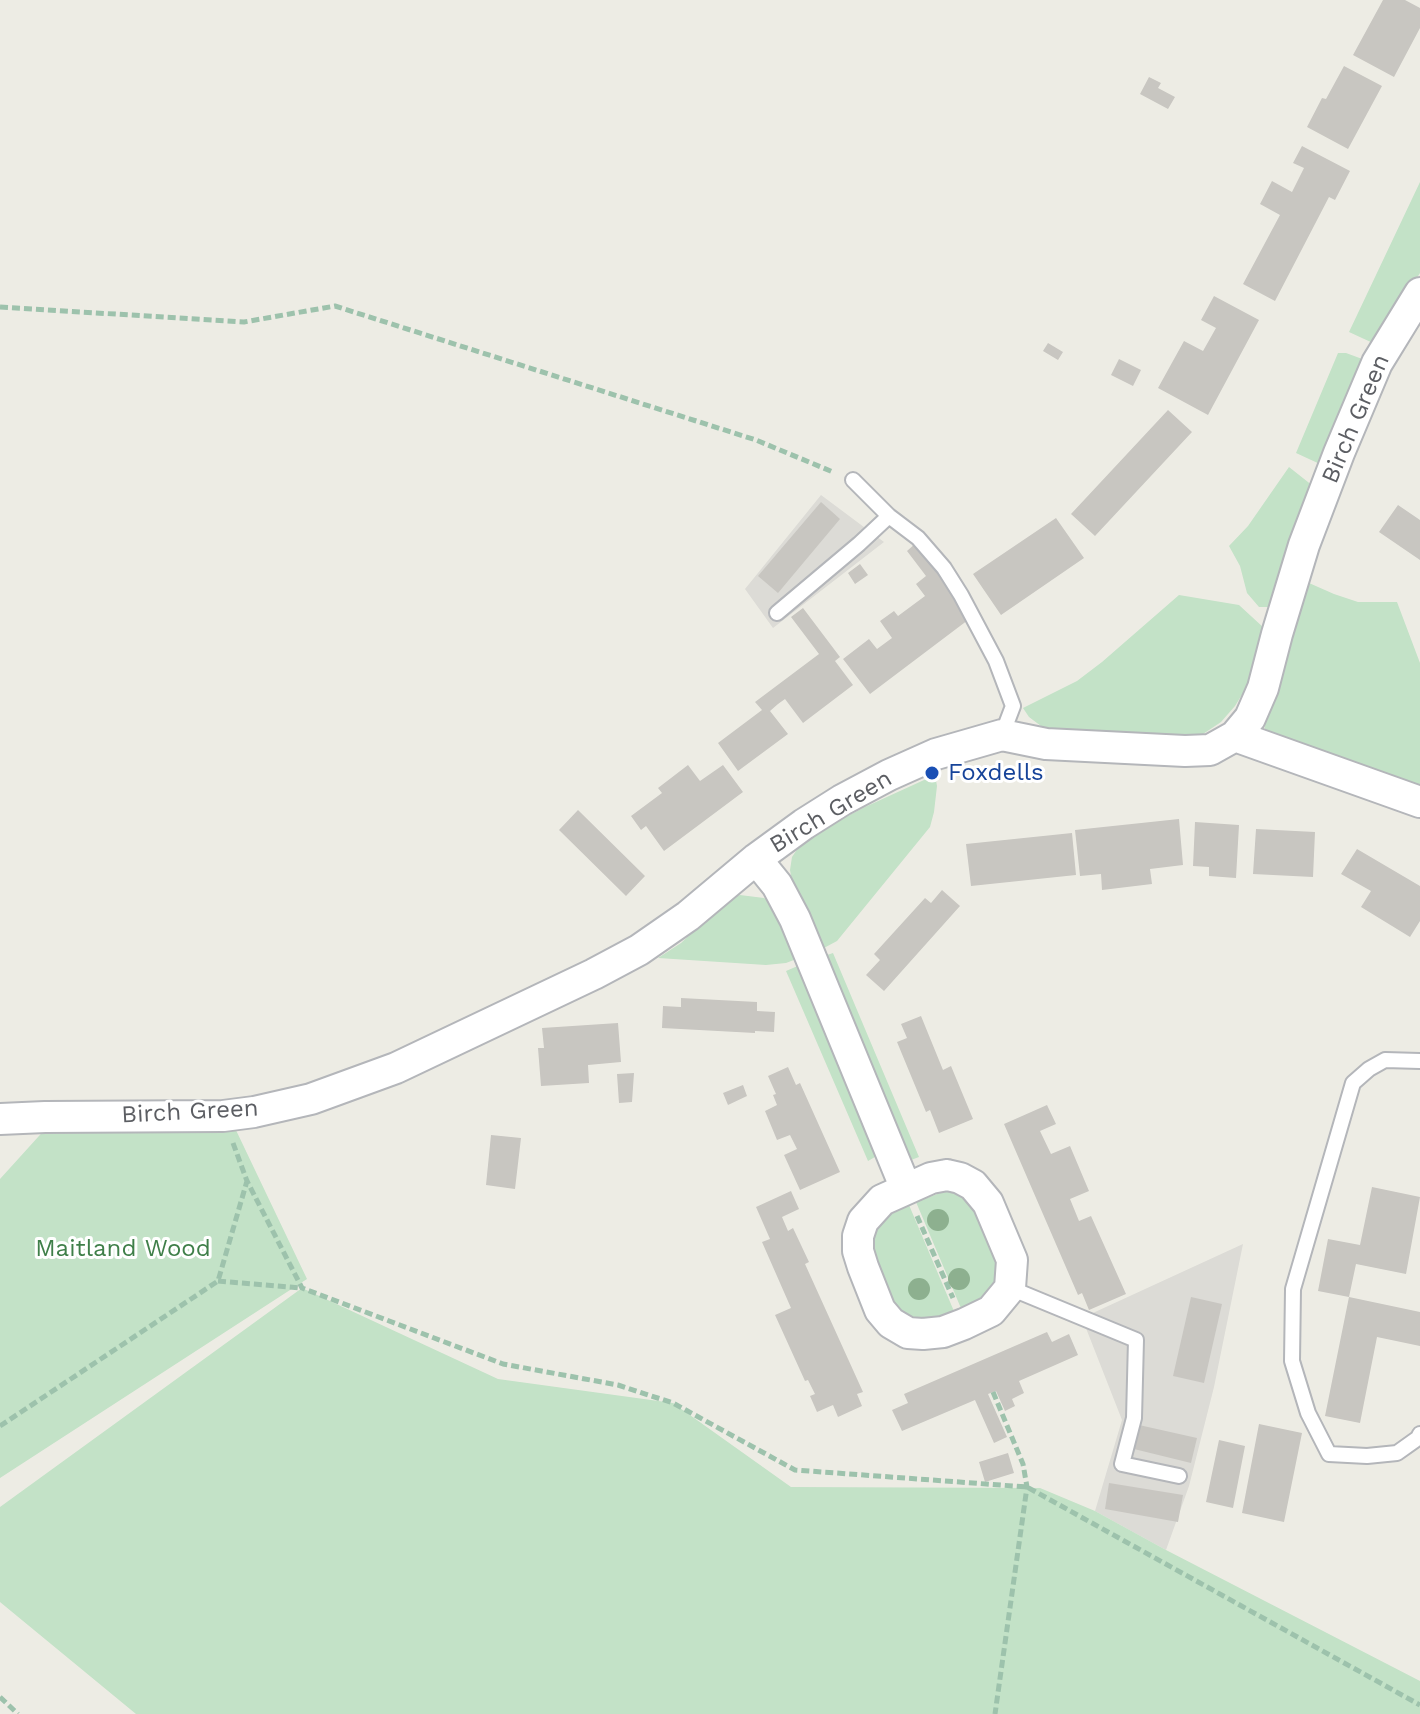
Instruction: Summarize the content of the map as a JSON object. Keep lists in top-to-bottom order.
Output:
{
  "streets": {
    "street": ["Birch Green"]
  },
  "parks": ["Maitland Wood"],
  "places": ["Foxdells"]
}
